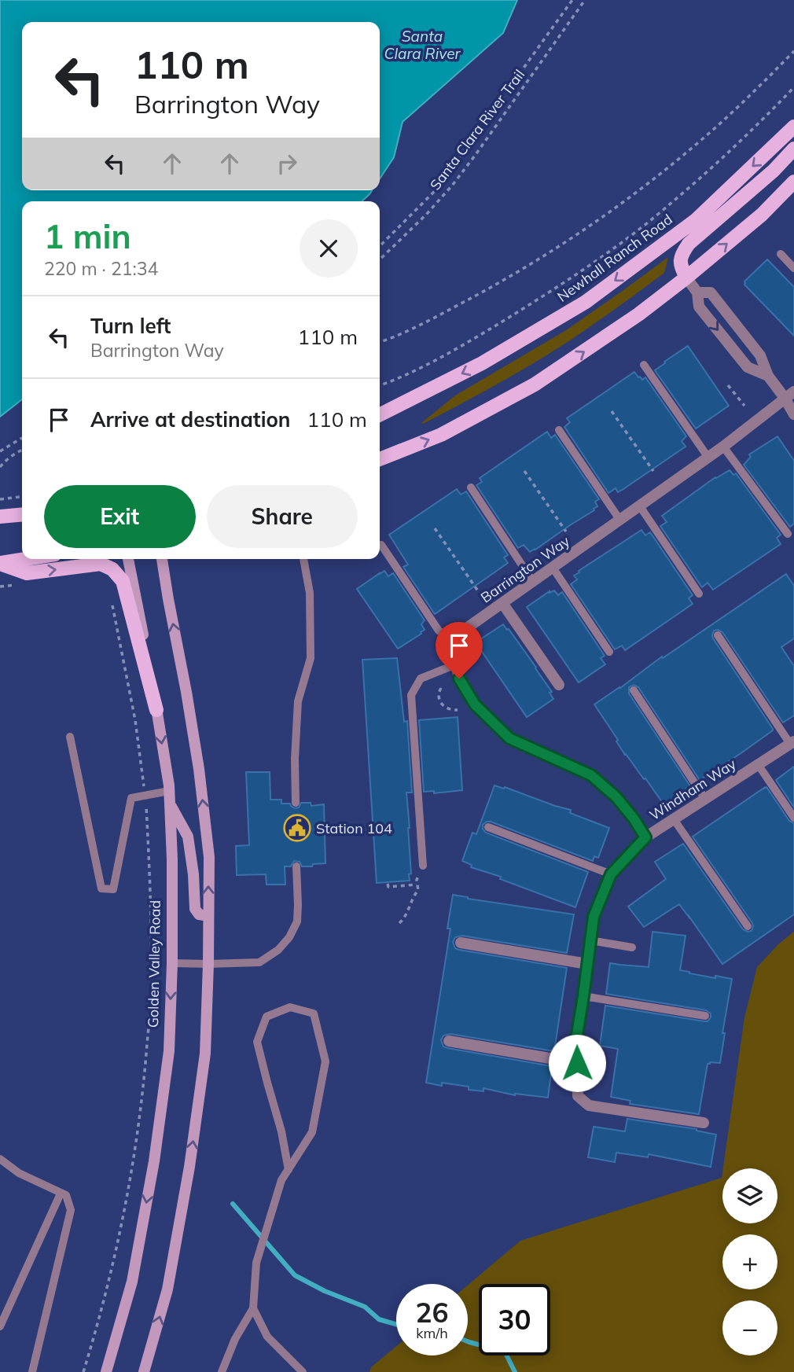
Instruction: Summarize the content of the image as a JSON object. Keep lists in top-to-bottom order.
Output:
{
  "streets": {
    "main road": ["Newhall Ranch Road", "Golden Valley Road"],
    "street": ["Barrington Way", "Windham Way"],
    "path": ["Santa Clara River Trail"]
  },
  "water": ["Santa Clara River"],
  "places": {
    "public building": ["Station 104"]
  },
  "page": {
    "turn": ["110 m", "Barrington Way"],
    "heading": ["1 min", "220 m · 21:34"],
    "list": [
      {
        "name": "Turn left",
        "note": "Barrington Way",
        "value": "110 m"
      },
      {
        "name": "Arrive at destination",
        "value": "110 m"
      }
    ],
    "buttons": ["Exit", "Share"],
    "map_buttons": ["+", "−"],
    "speed": "26 km/h",
    "limit": "30"
  }
}
